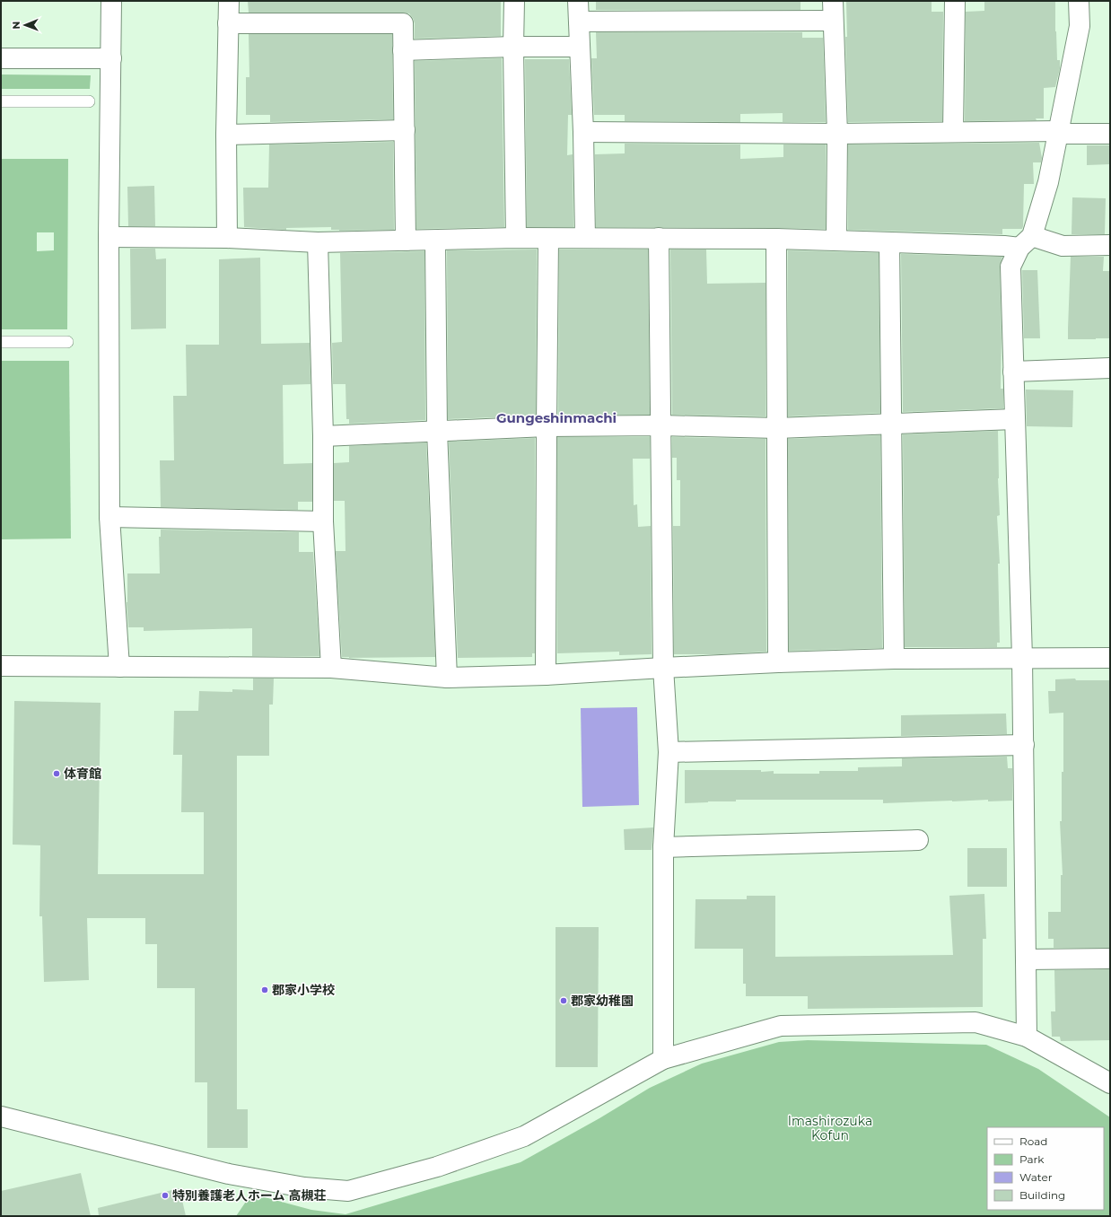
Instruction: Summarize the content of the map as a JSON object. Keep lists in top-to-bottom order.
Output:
{
  "districts": ["Gungeshinmachi"],
  "parks": ["Imashirozuka Kofun"],
  "places": [
    "体育館",
    "郡家小学校",
    "郡家幼稚園",
    "特別養護老人ホーム 高槻荘"
  ],
  "legend": [
    "Road",
    "Park",
    "Water",
    "Building"
  ],
  "north": "left"
}
